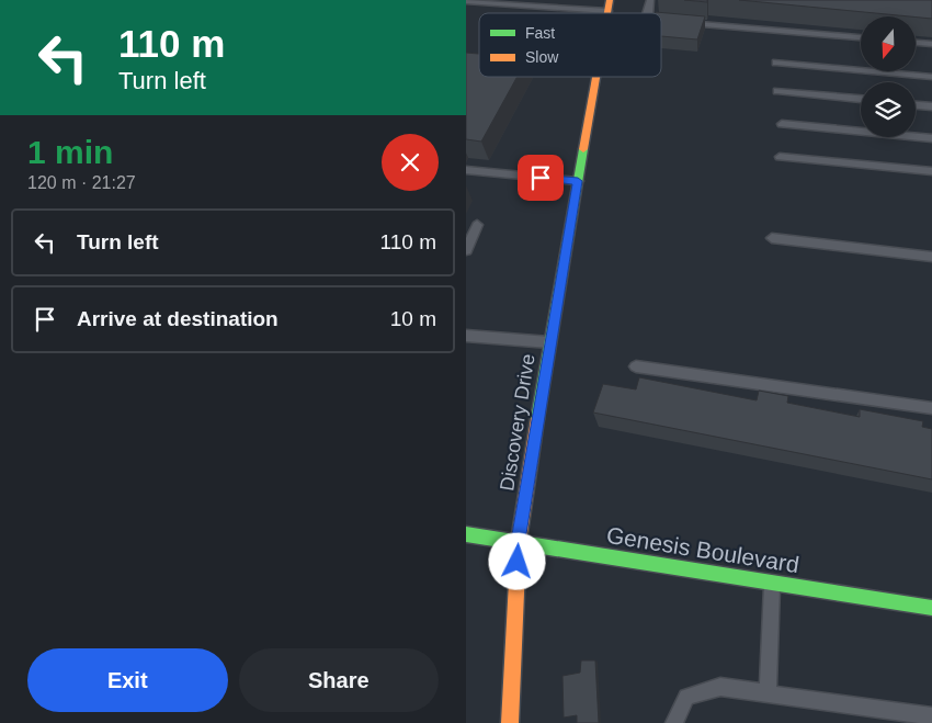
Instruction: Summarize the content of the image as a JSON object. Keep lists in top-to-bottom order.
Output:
{
  "streets": {
    "street": ["Discovery Drive", "Genesis Boulevard"]
  },
  "crossings": [
    ["Discovery Drive", "Genesis Boulevard"]
  ],
  "legend": ["Fast", "Slow"],
  "north": "bottom",
  "page": {
    "turn": ["110 m", "Turn left"],
    "heading": ["1 min", "120 m · 21:27"],
    "list": [
      {
        "name": "Turn left",
        "value": "110 m"
      },
      {
        "name": "Arrive at destination",
        "value": "10 m"
      }
    ],
    "buttons": ["Exit", "Share"]
  }
}
